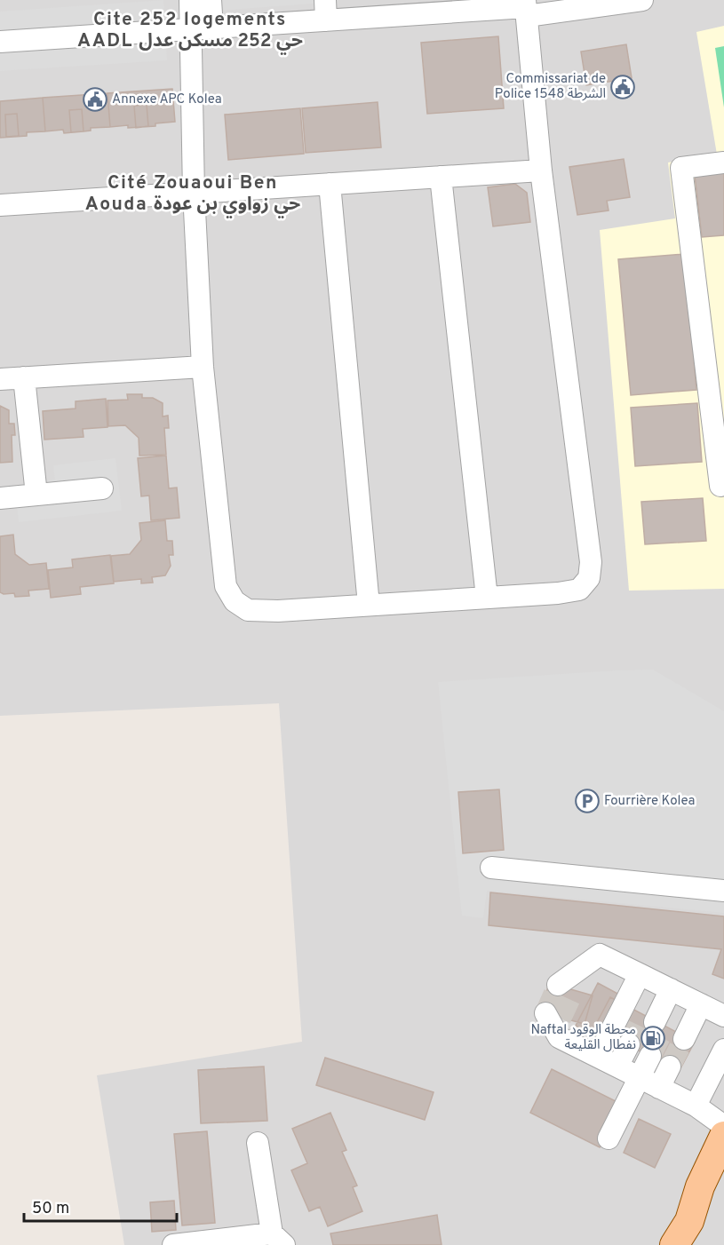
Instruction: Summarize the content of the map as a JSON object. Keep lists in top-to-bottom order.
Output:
{
  "districts": ["Cite 252 logements AADL حي 252 مسكن عدل", "Cité Zouaoui Ben Aouda حي زواوي بن عودة"],
  "places": {
    "public building": ["Commissariat de Police 1548 الشرطة", "Annexe APC Kolea"],
    "parking": ["Fourrière Kolea"],
    "fuel station": ["Naftal محطة الوقود نفطال القليعة"]
  },
  "scale_bar": "50 m"
}
